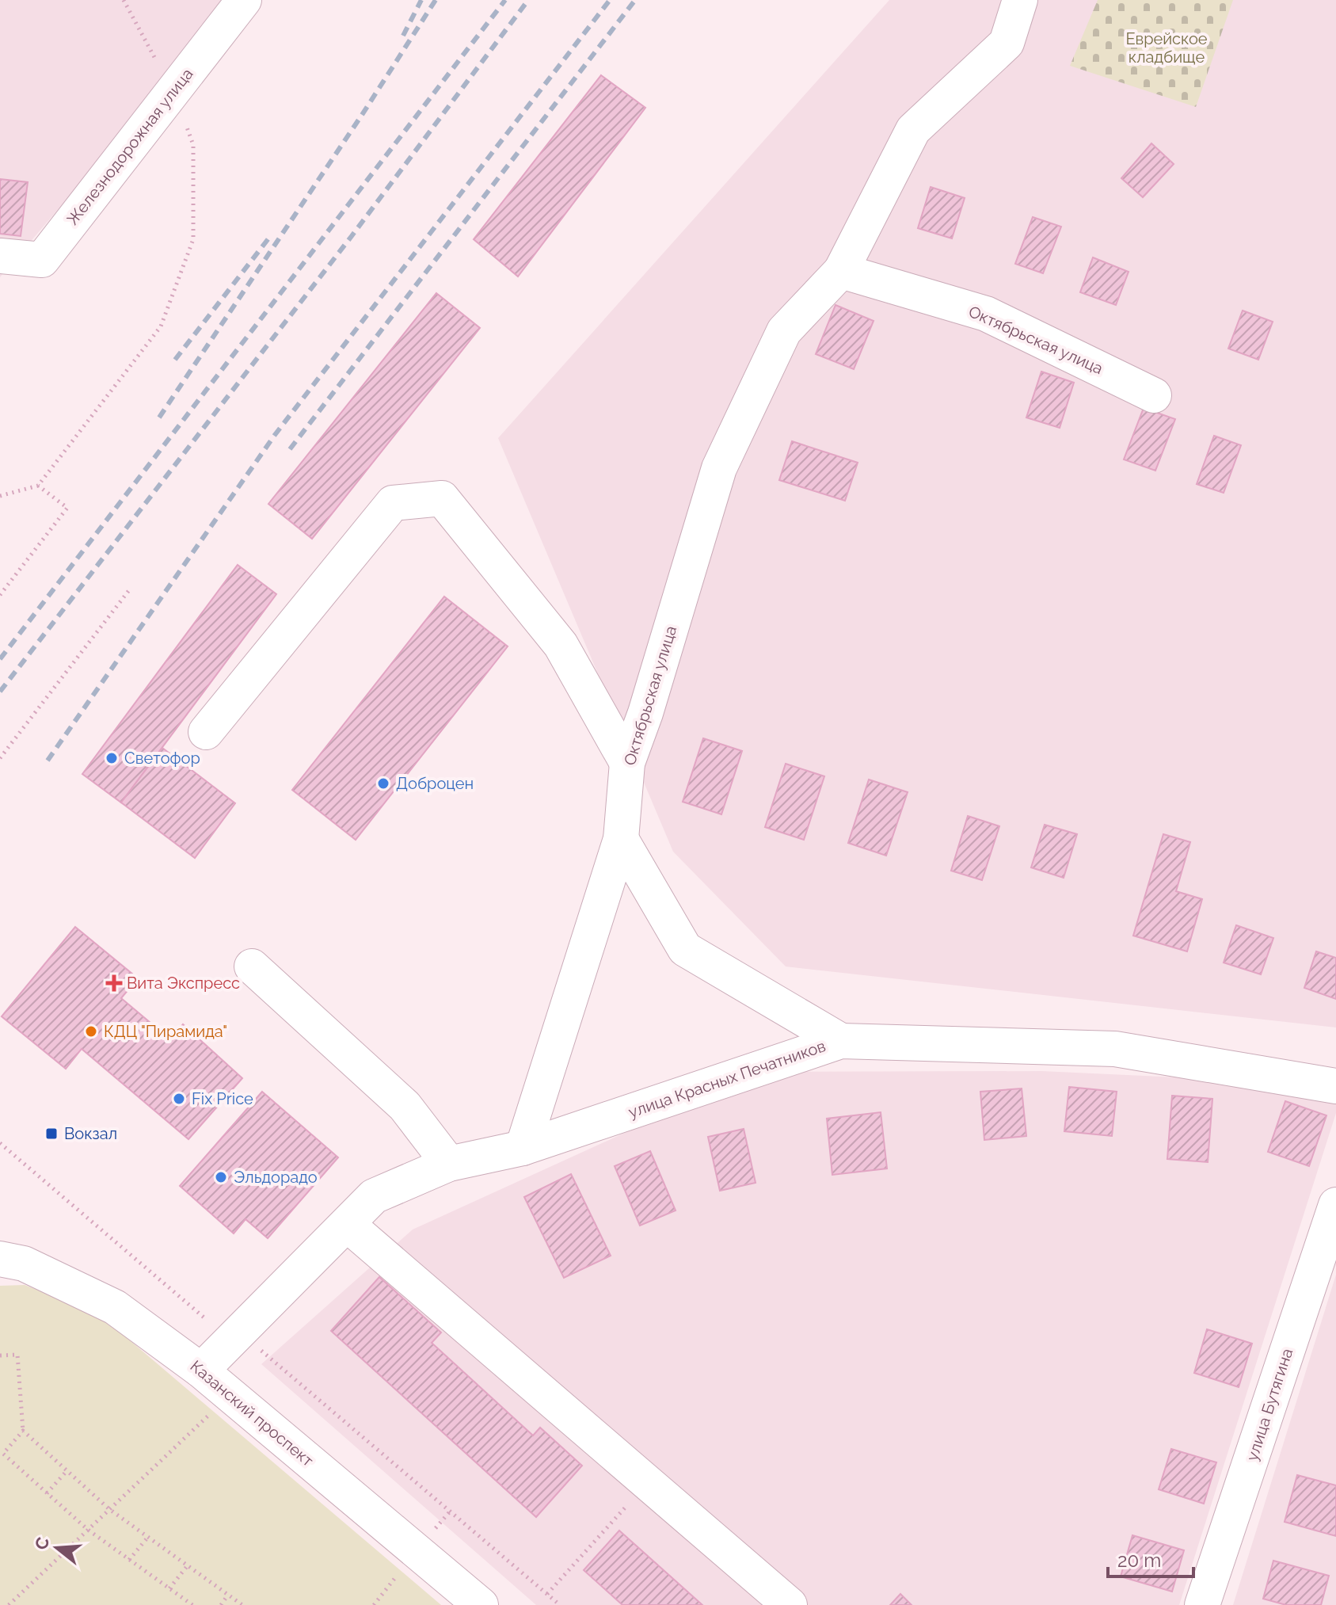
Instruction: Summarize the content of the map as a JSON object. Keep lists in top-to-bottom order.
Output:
{
  "streets": {
    "street": [
      "Железнодорожная улица",
      "Октябрьская улица",
      "улица Красных Печатников",
      "улица Бутягина",
      "Казанский проспект"
    ]
  },
  "crossings": [
    ["Октябрьская улица", "улица Красных Печатников"],
    ["улица Красных Печатников", "Казанский проспект"]
  ],
  "parks": ["Еврейское кладбище"],
  "places": {
    "other": [
      "Светофор",
      "Доброцен",
      "КДЦ \"Пирамида\"",
      "Fix Price",
      "Эльдорадо"
    ],
    "health": ["Вита Экспресс"],
    "transit": ["Вокзал"]
  },
  "scale_bar": "20 m",
  "north": "left"
}
